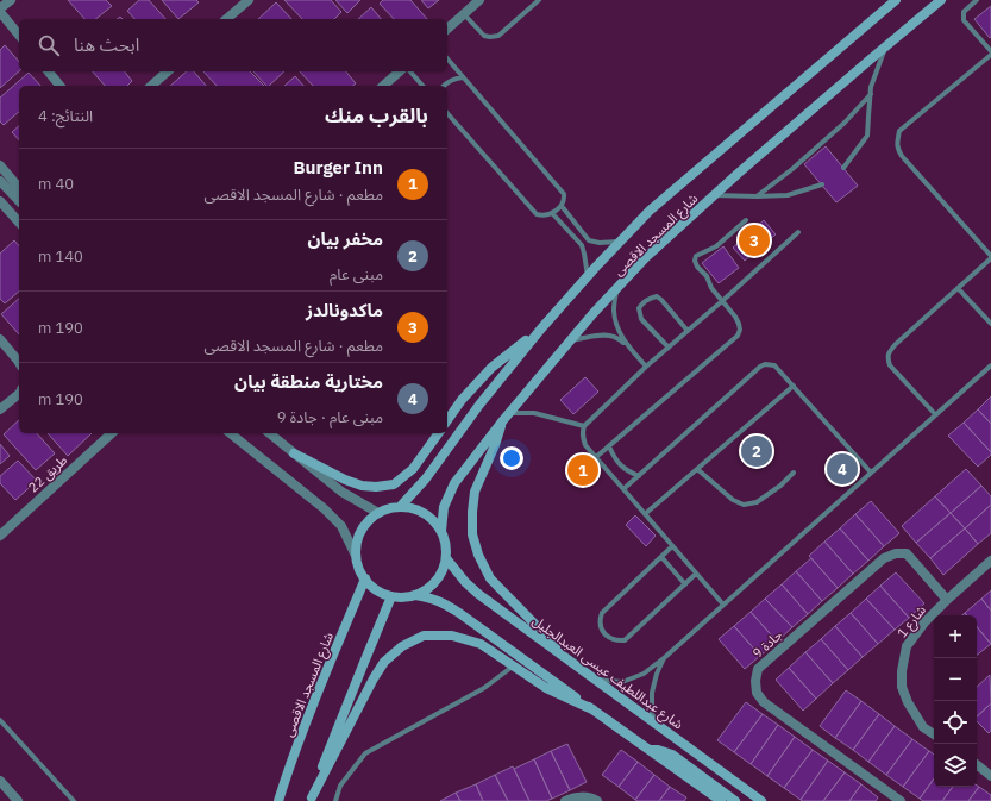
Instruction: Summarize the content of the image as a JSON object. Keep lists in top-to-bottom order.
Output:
{
  "streets": {
    "main road": ["شارع المسجد الاقصى", "شارع عبداللطيف عيسى العبدالجليل"],
    "street": ["طريق 22", "شارع 1", "جادة 9"]
  },
  "crossings": [
    ["شارع المسجد الاقصى", "شارع عبداللطيف عيسى العبدالجليل"],
    ["شارع 1", "جادة 9"]
  ],
  "page": {
    "search": "ابحث هنا",
    "heading": ["بالقرب منك", "النتائج: 4"],
    "list": [
      {
        "mark": "1",
        "name": "Burger Inn",
        "note": "مطعم · شارع المسجد الاقصى",
        "value": "40 m"
      },
      {
        "mark": "2",
        "name": "مخفر بيان",
        "note": "مبنى عام",
        "value": "140 m"
      },
      {
        "mark": "3",
        "name": "ماكدونالدز",
        "note": "مطعم · شارع المسجد الاقصى",
        "value": "190 m"
      },
      {
        "mark": "4",
        "name": "مختارية منطقة بيان",
        "note": "مبنى عام · جادة 9",
        "value": "190 m"
      }
    ],
    "pins": [
      "3",
      "2",
      "4",
      "1"
    ],
    "map_buttons": ["+", "−"]
  }
}
